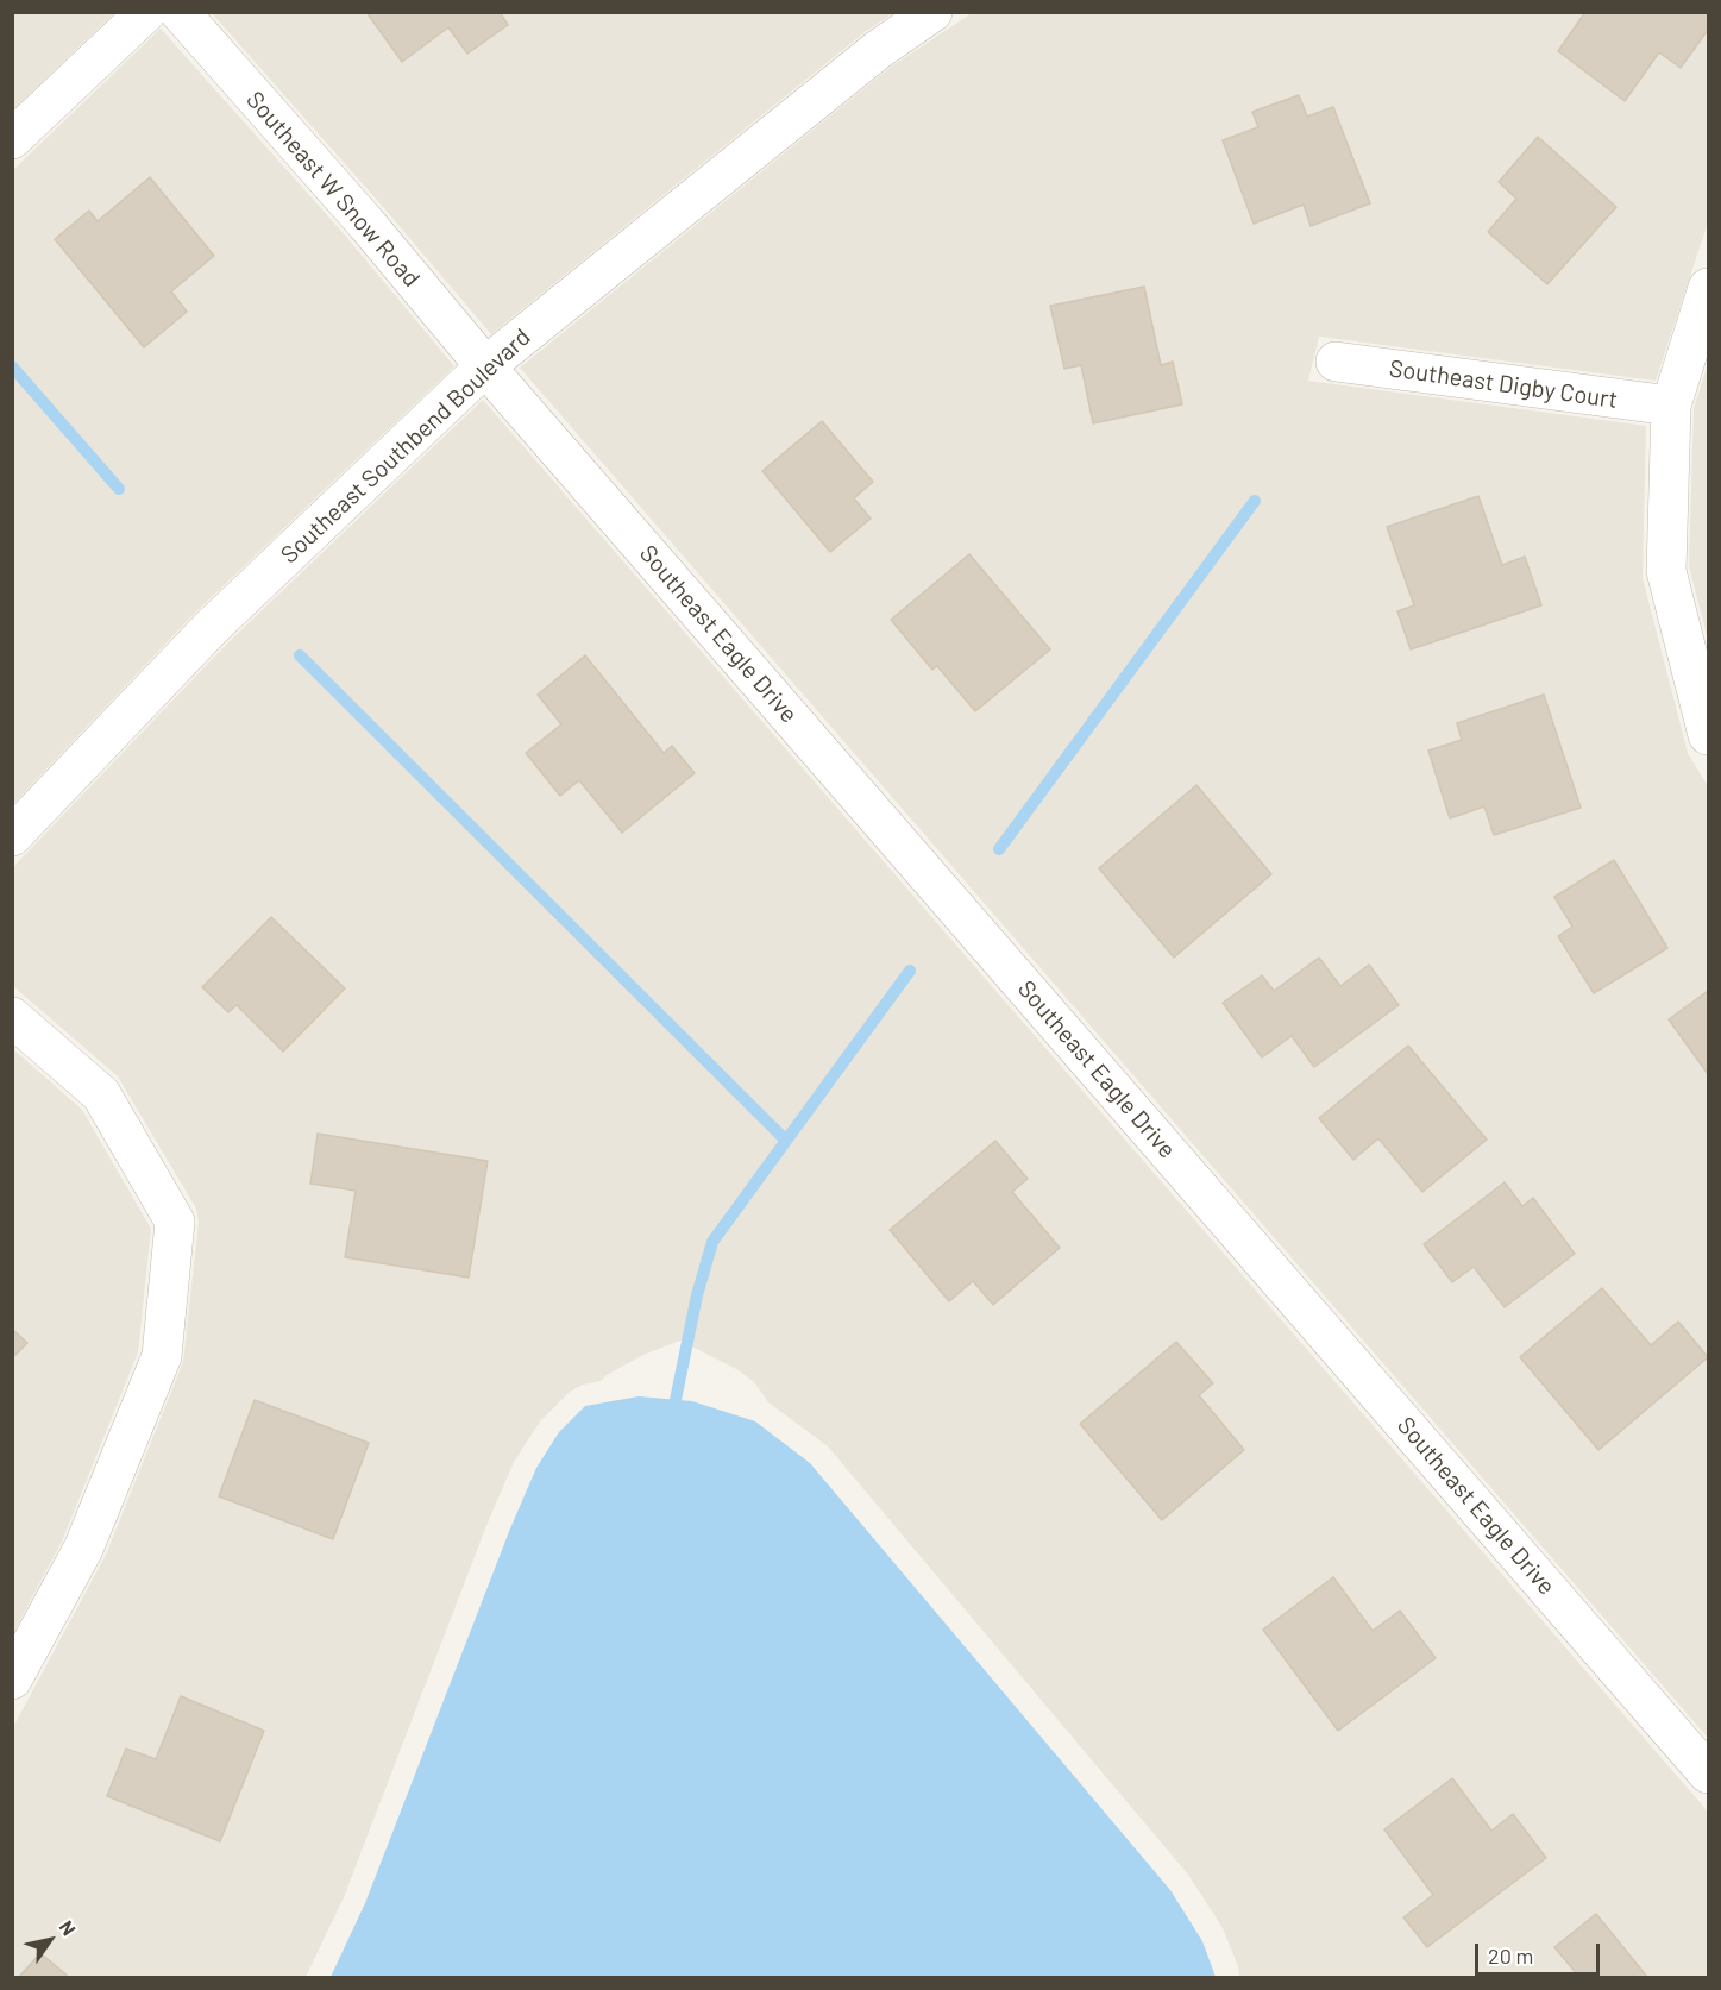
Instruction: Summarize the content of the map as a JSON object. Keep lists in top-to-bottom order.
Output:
{
  "streets": {
    "street": [
      "Southeast W Snow Road",
      "Southeast Digby Court",
      "Southeast Southbend Boulevard",
      "Southeast Eagle Drive"
    ]
  },
  "crossings": [
    ["Southeast W Snow Road", "Southeast Southbend Boulevard"],
    ["Southeast W Snow Road", "Southeast Eagle Drive"],
    ["Southeast Southbend Boulevard", "Southeast Eagle Drive"]
  ],
  "scale_bar": "20 m",
  "north": "top right"
}
